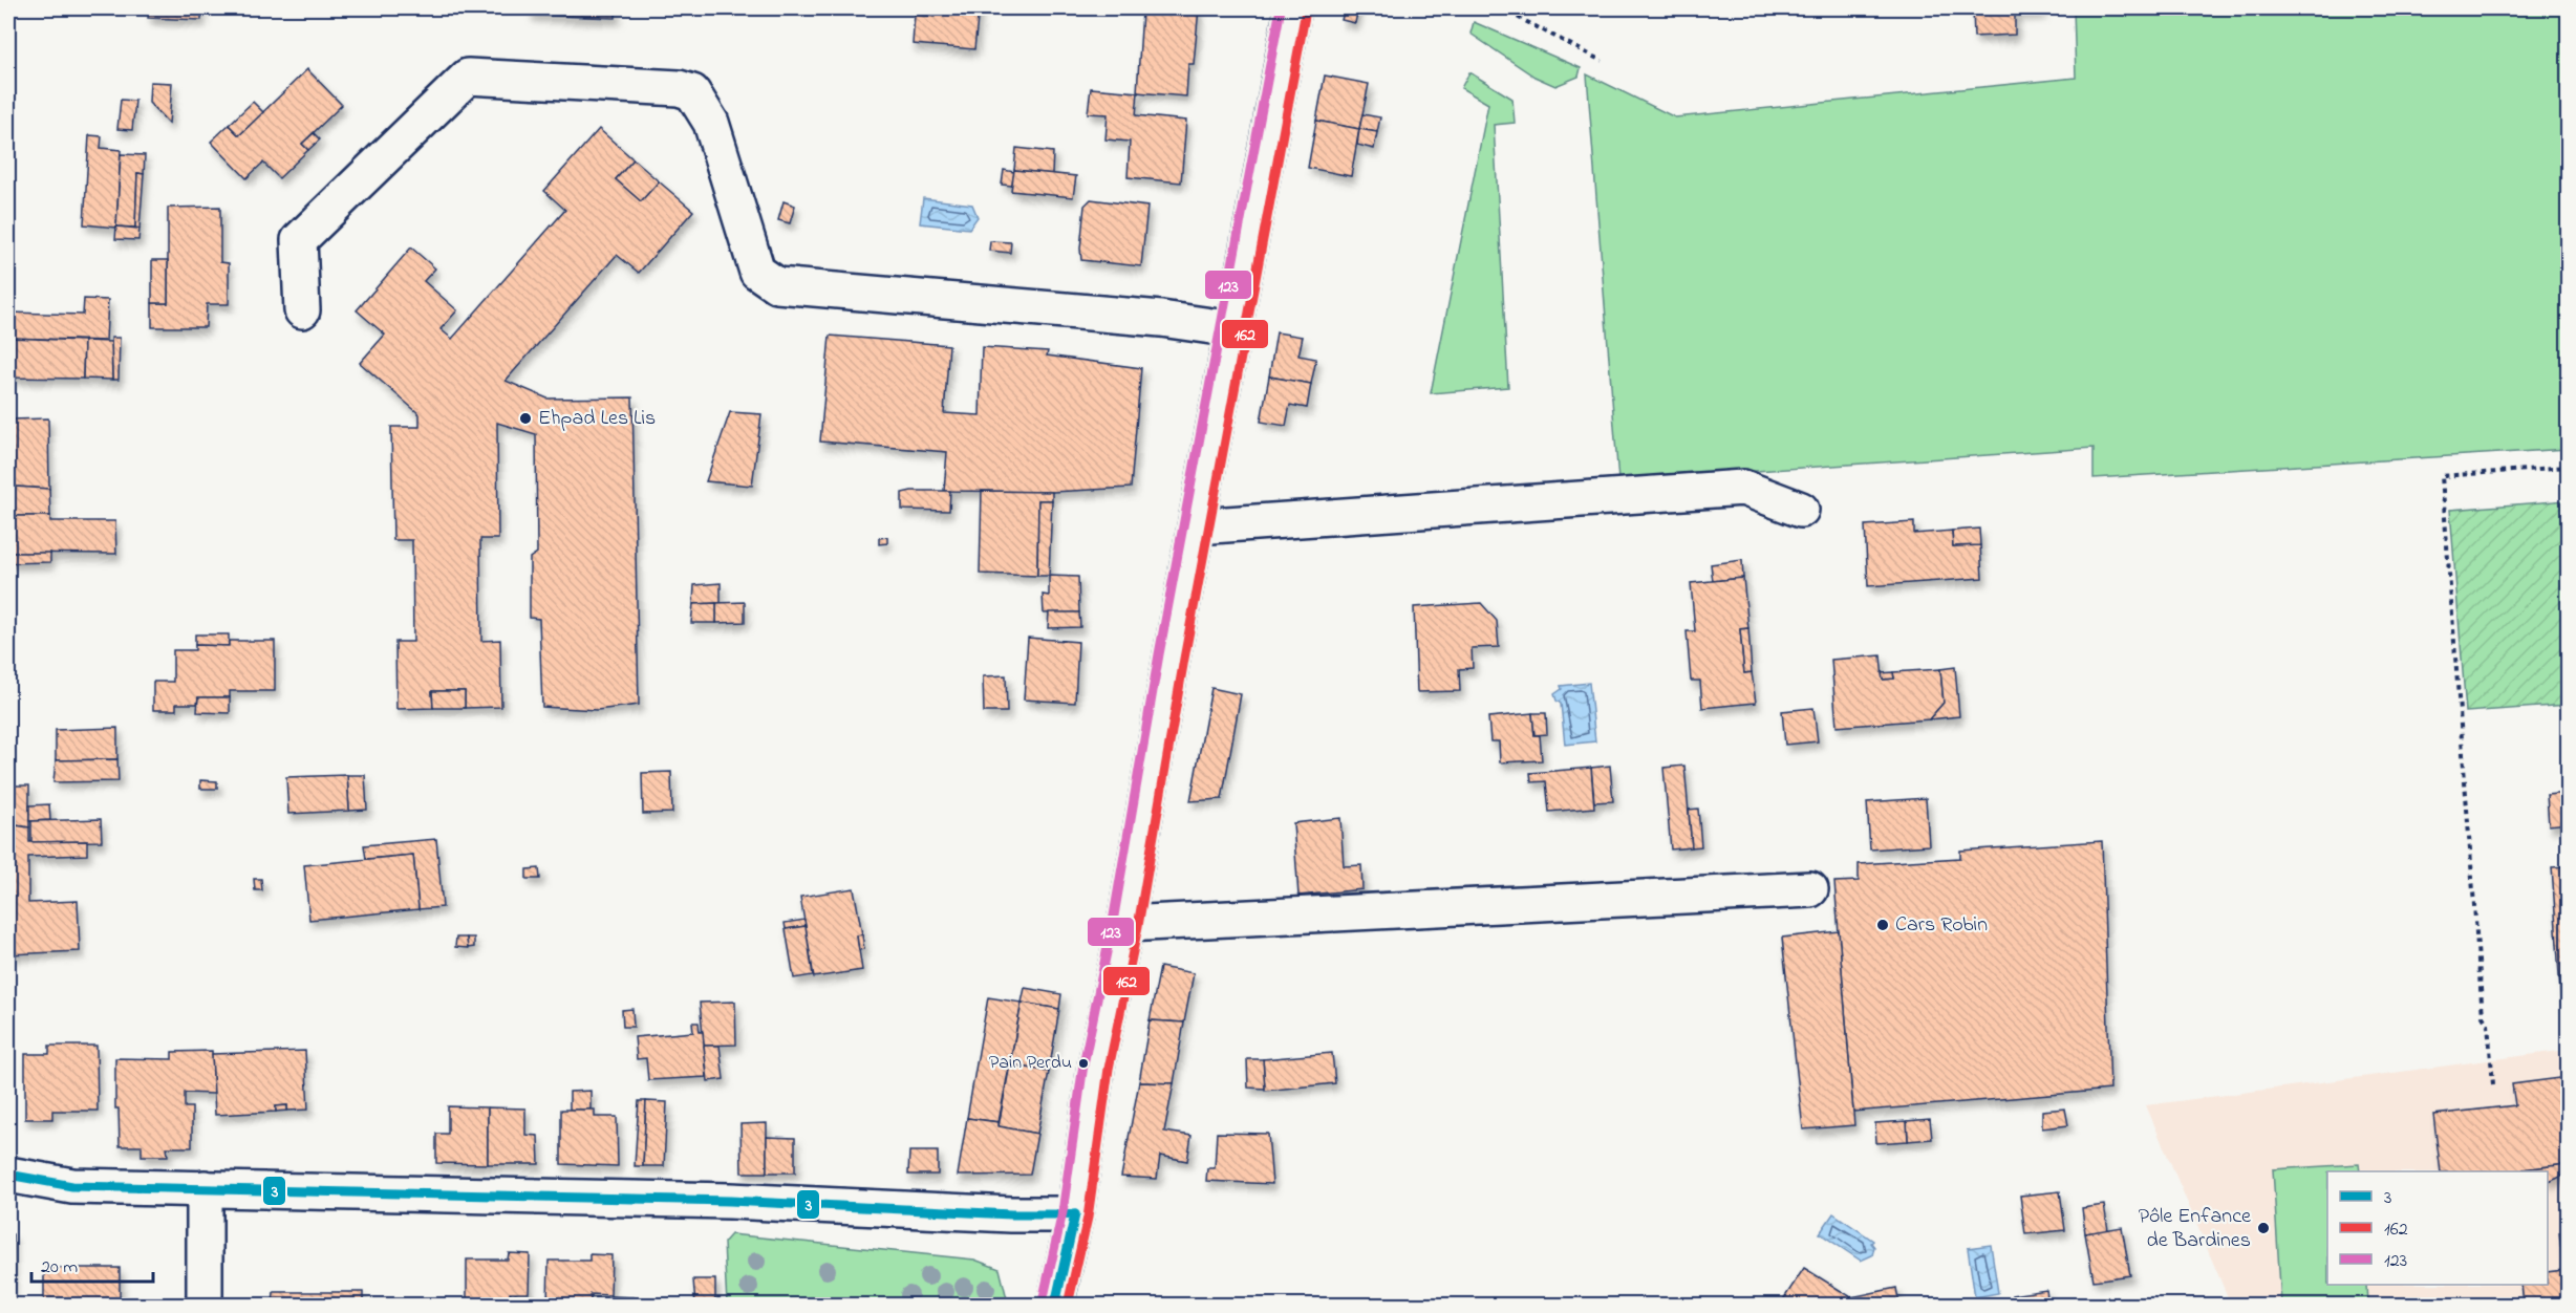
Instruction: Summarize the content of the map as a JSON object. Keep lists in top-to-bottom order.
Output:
{
  "places": [
    "Ehpad Les Lis",
    "Cars Robin",
    "Pain Perdu",
    "Pôle Enfance de Bardines"
  ],
  "lines": ["transit line 123", "transit line 162", "transit line 3"],
  "legend": ["3", "162", "123"],
  "scale_bar": "20 m"
}
